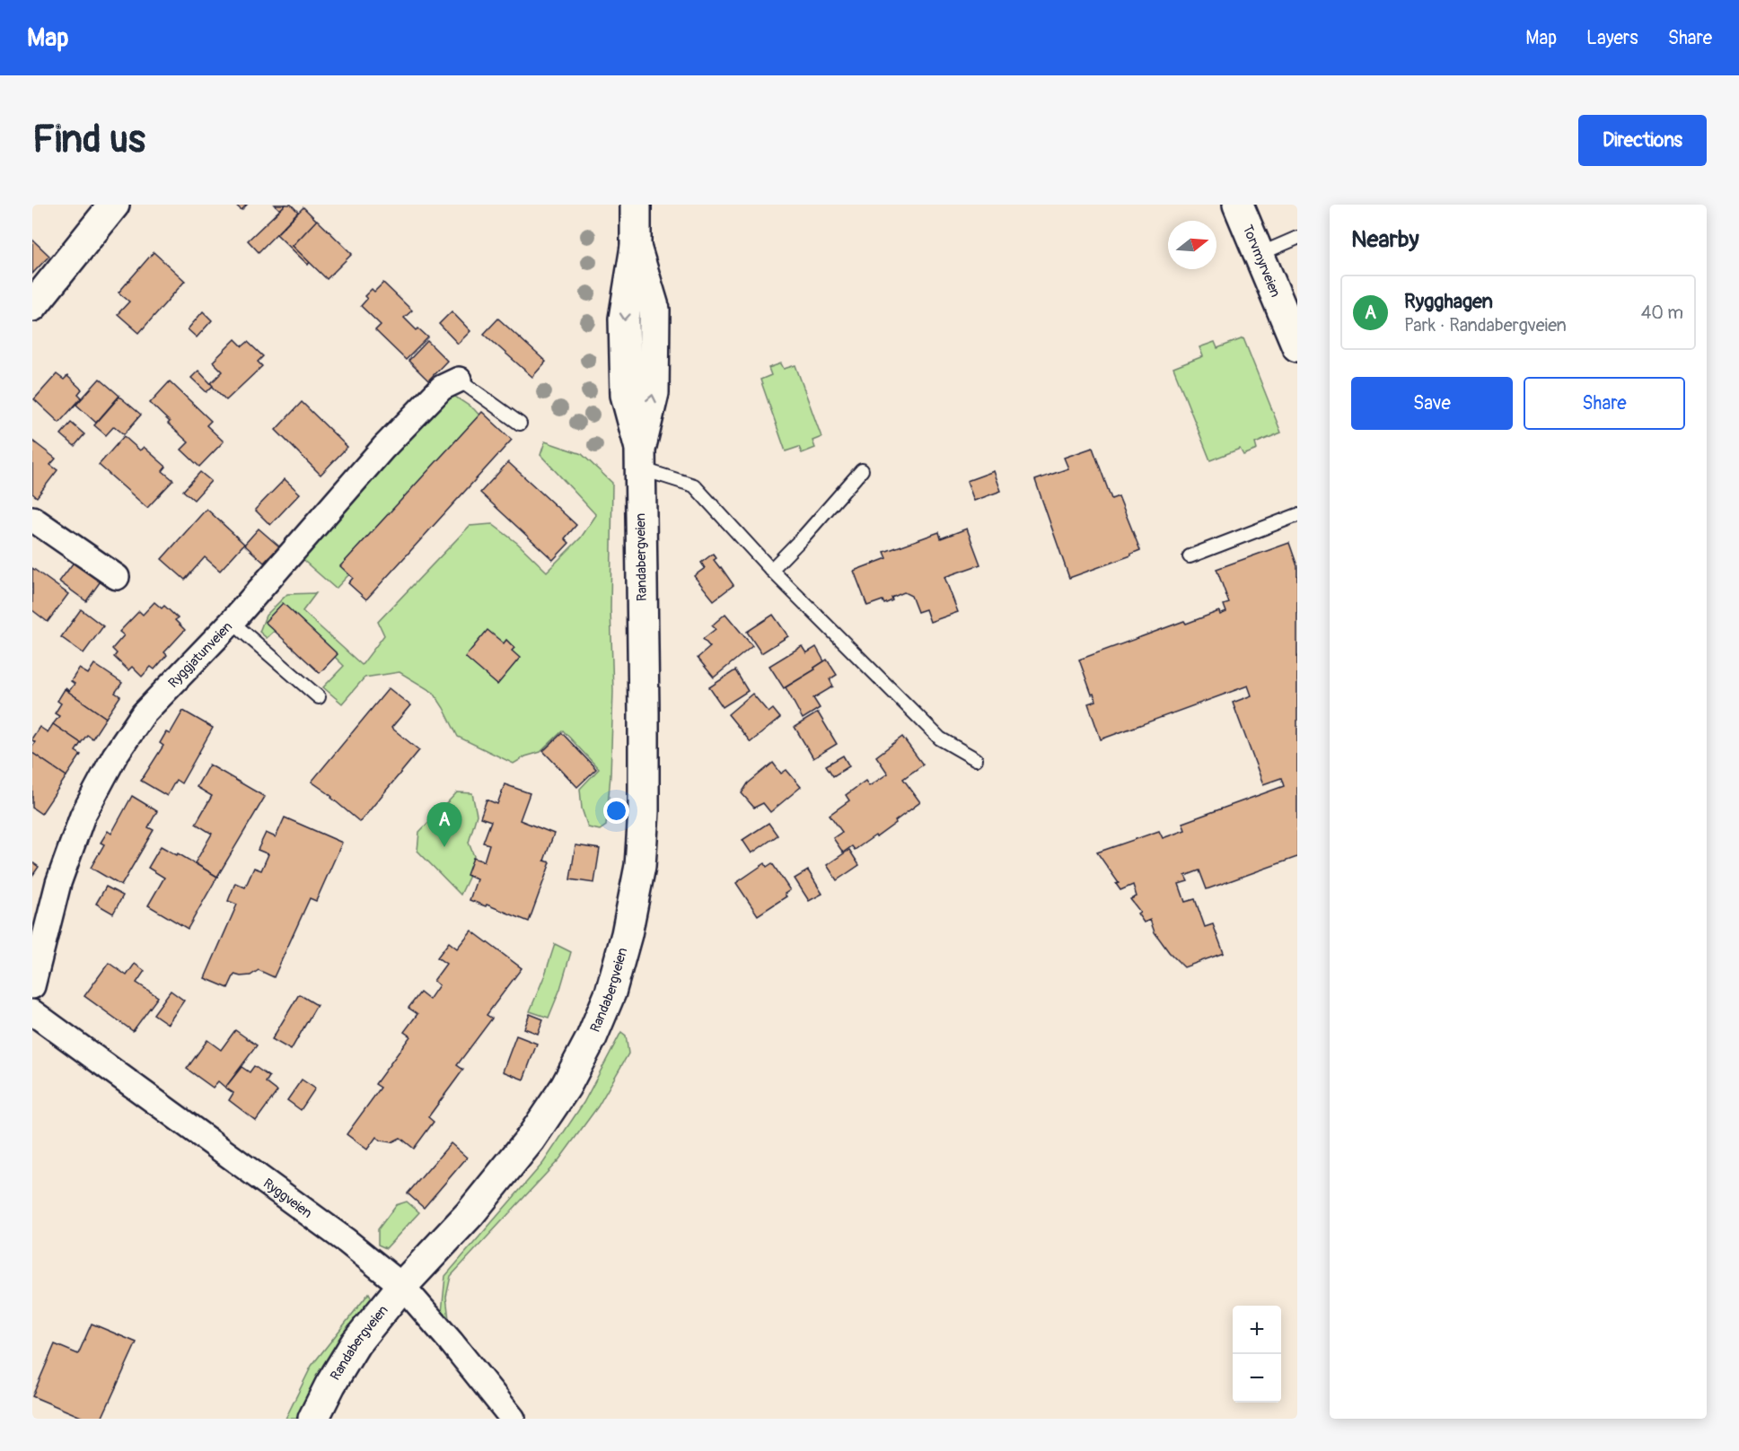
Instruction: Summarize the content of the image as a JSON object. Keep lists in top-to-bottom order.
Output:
{
  "streets": {
    "main road": ["Torvmyrveien", "Randabergveien"],
    "street": ["Ryggjatunveien", "Ryggveien"]
  },
  "crossings": [
    ["Randabergveien", "Ryggveien"]
  ],
  "north": "right",
  "page": {
    "header": "Map",
    "nav": ["Map", "Layers", "Share"],
    "buttons": [
      "Directions",
      ["Save", "Share"]
    ],
    "title": "Find us",
    "heading": "Nearby",
    "list": [
      {
        "mark": "A",
        "name": "Rygghagen",
        "note": "Park · Randabergveien",
        "value": "40 m"
      }
    ],
    "pins": "A",
    "map_buttons": ["+", "−"]
  }
}
